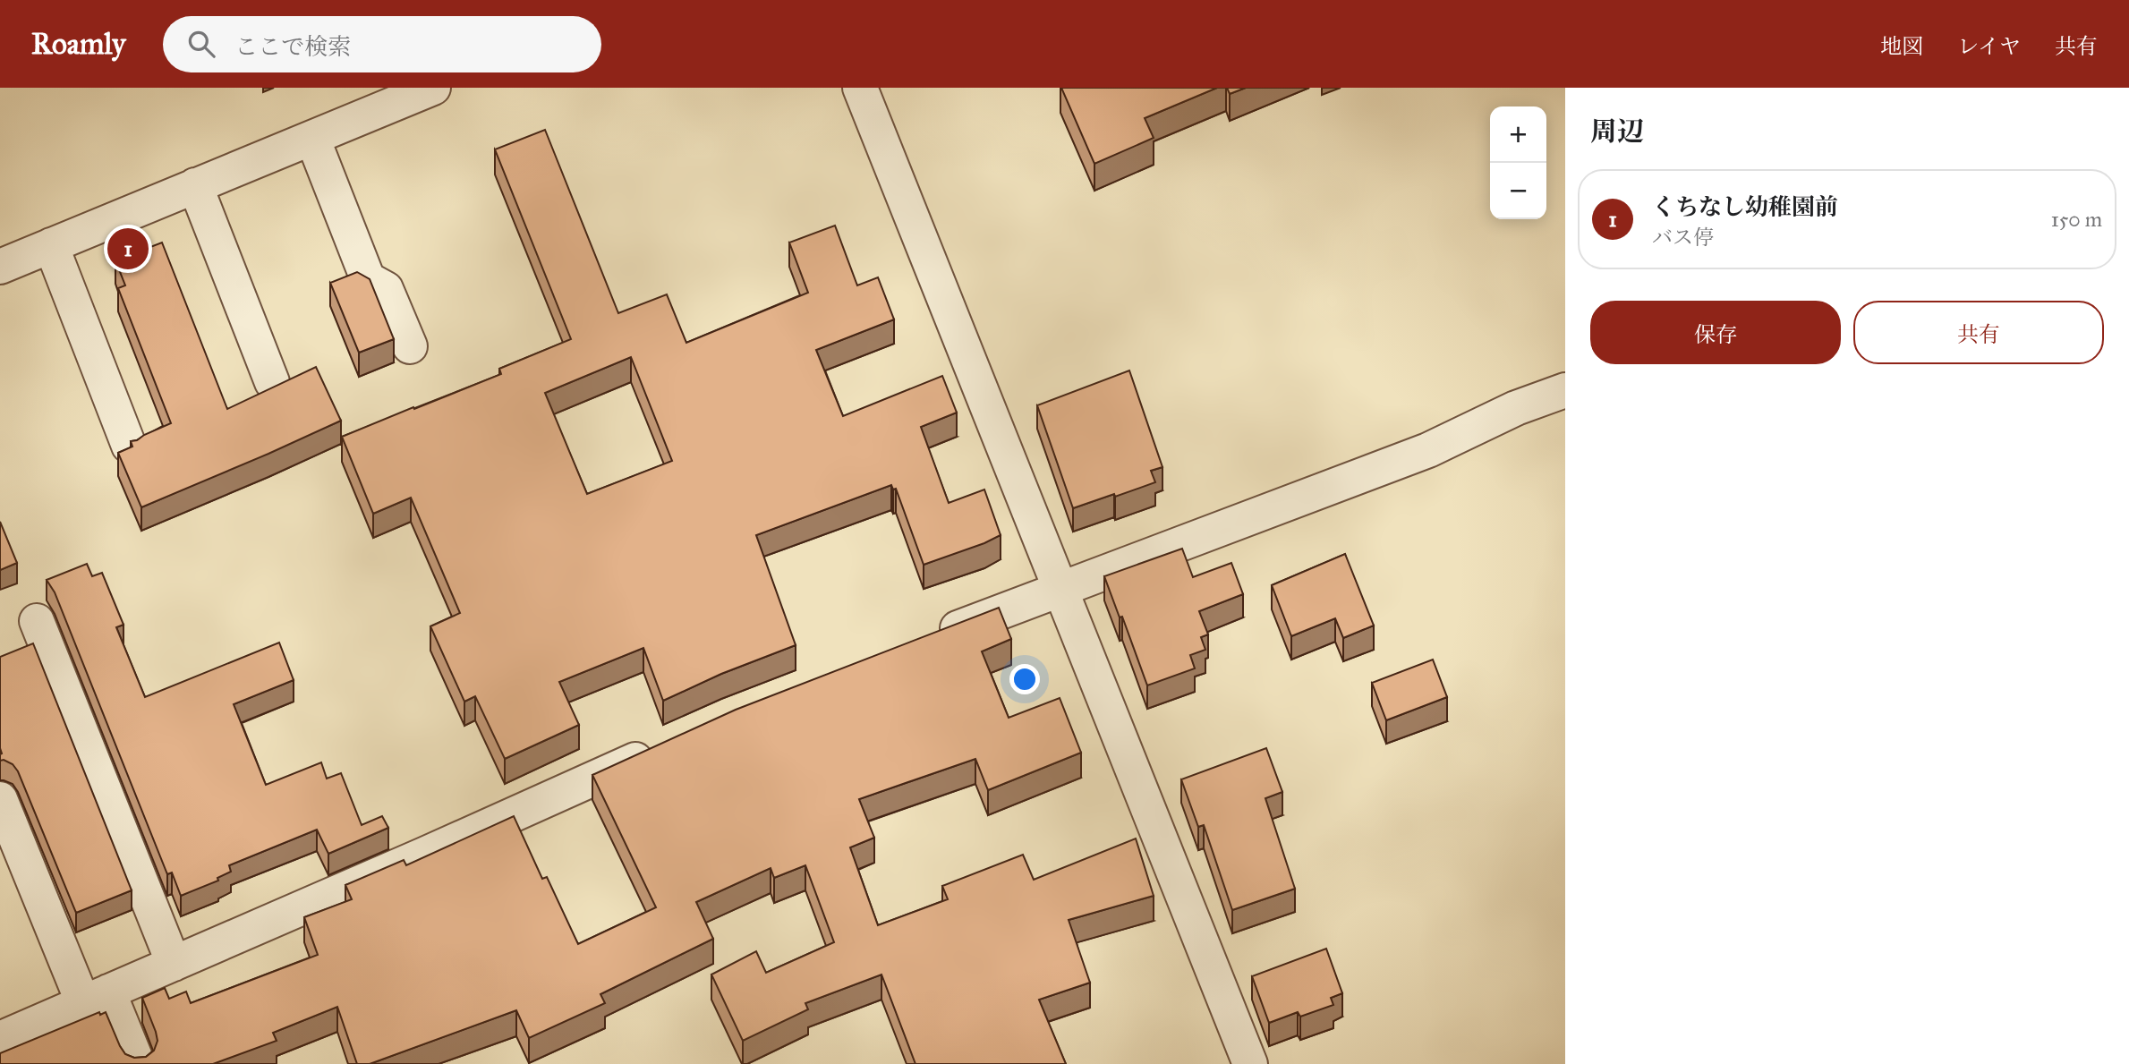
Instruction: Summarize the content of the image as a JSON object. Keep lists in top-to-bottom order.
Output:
{
  "page": {
    "header": "Roamly",
    "search": "ここで検索",
    "nav": ["地図", "レイヤ", "共有"],
    "heading": "周辺",
    "map_buttons": ["+", "−"],
    "list": [
      {
        "mark": "1",
        "name": "くちなし幼稚園前",
        "note": "バス停",
        "value": "150 m"
      }
    ],
    "pins": "1",
    "buttons": ["保存", "共有"]
  }
}
